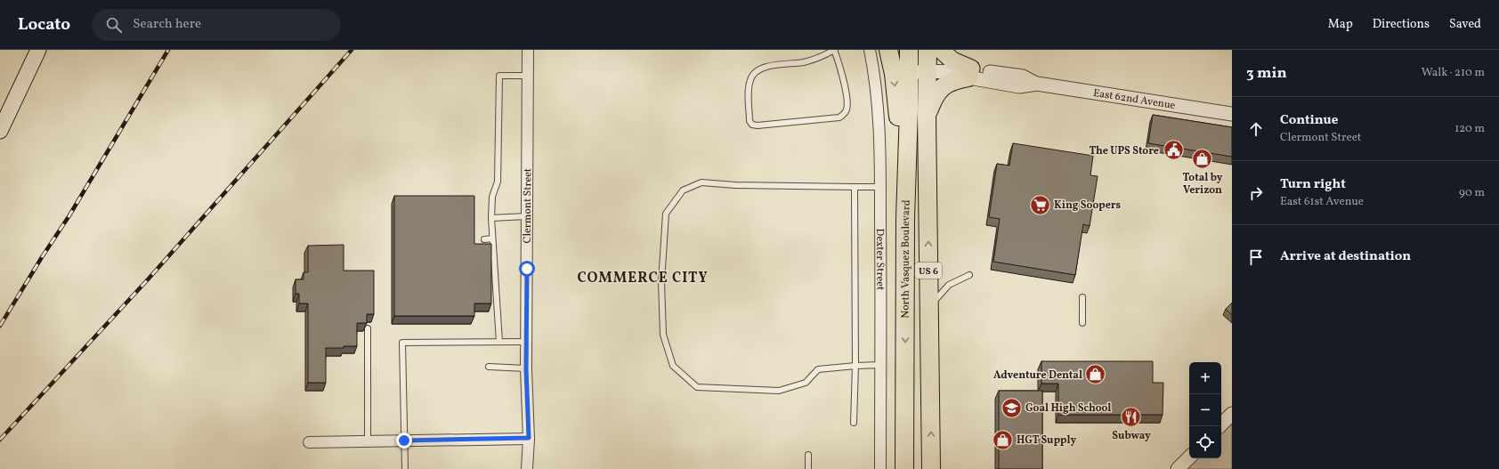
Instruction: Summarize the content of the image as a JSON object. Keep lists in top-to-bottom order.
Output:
{
  "streets": {
    "highway": ["North Vasquez Boulevard", "US 6"],
    "street": ["East 62nd Avenue", "Clermont Street", "Dexter Street"]
  },
  "crossings": [
    ["East 62nd Avenue", "US 6"]
  ],
  "districts": ["COMMERCE CITY"],
  "places": {
    "public building": ["The UPS Store"],
    "shop": ["Total by Verizon", "Adventure Dental", "HGT Supply"],
    "supermarket": ["King Soopers"],
    "school or university": ["Goal High School"],
    "restaurant": ["Subway"]
  },
  "page": {
    "header": "Locato",
    "search": "Search here",
    "nav": ["Map", "Directions", "Saved"],
    "heading": ["3 min", "Walk · 210 m"],
    "list": [
      ["Continue", "Clermont Street", "120 m"],
      ["Turn right", "East 61st Avenue", "90 m"],
      "Arrive at destination"
    ],
    "map_buttons": ["+", "−"]
  }
}
